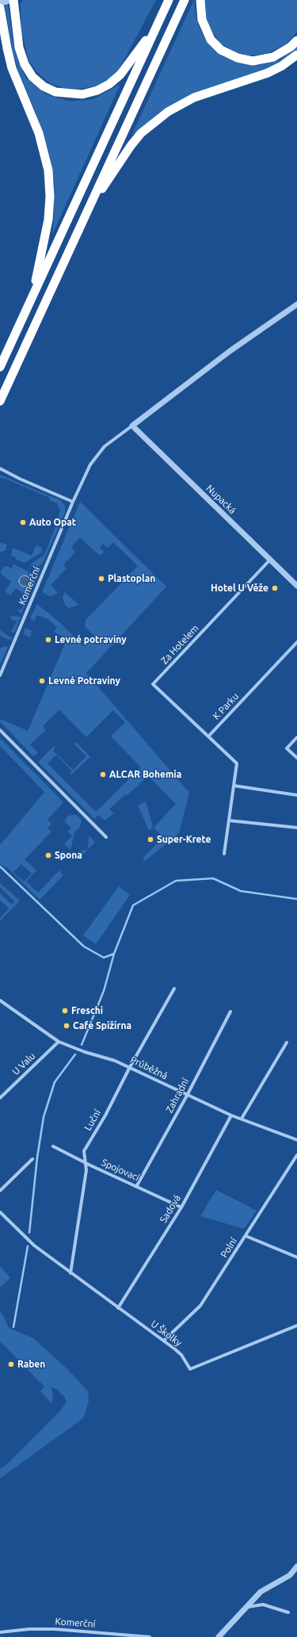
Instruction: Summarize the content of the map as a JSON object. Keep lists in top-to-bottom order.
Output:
{
  "streets": {
    "street": [
      "Nupacká",
      "Komerční",
      "Za Hotelem",
      "K Parku",
      "U Valu",
      "Průběžná",
      "Zahradní",
      "Luční",
      "Spojovací",
      "Sadová",
      "Polní",
      "U Školky"
    ]
  },
  "crossings": [
    ["Nupacká", "Komerční"],
    ["Nupacká", "Za Hotelem"],
    ["Za Hotelem", "K Parku"],
    ["U Valu", "Průběžná"],
    ["Průběžná", "Zahradní"],
    ["Průběžná", "Luční"],
    ["Průběžná", "Sadová"],
    ["Zahradní", "Spojovací"],
    ["Luční", "Spojovací"],
    ["Luční", "U Školky"],
    ["Spojovací", "Sadová"],
    ["Sadová", "U Školky"],
    ["Polní", "U Školky"]
  ],
  "places": [
    "Auto Opat",
    "Plastoplan",
    "Hotel U Věže",
    "Levné potraviny",
    "Levné Potraviny",
    "ALCAR Bohemia",
    "Super-Krete",
    "Spona",
    "Freschi",
    "Café Spižírna",
    "Raben"
  ]
}
